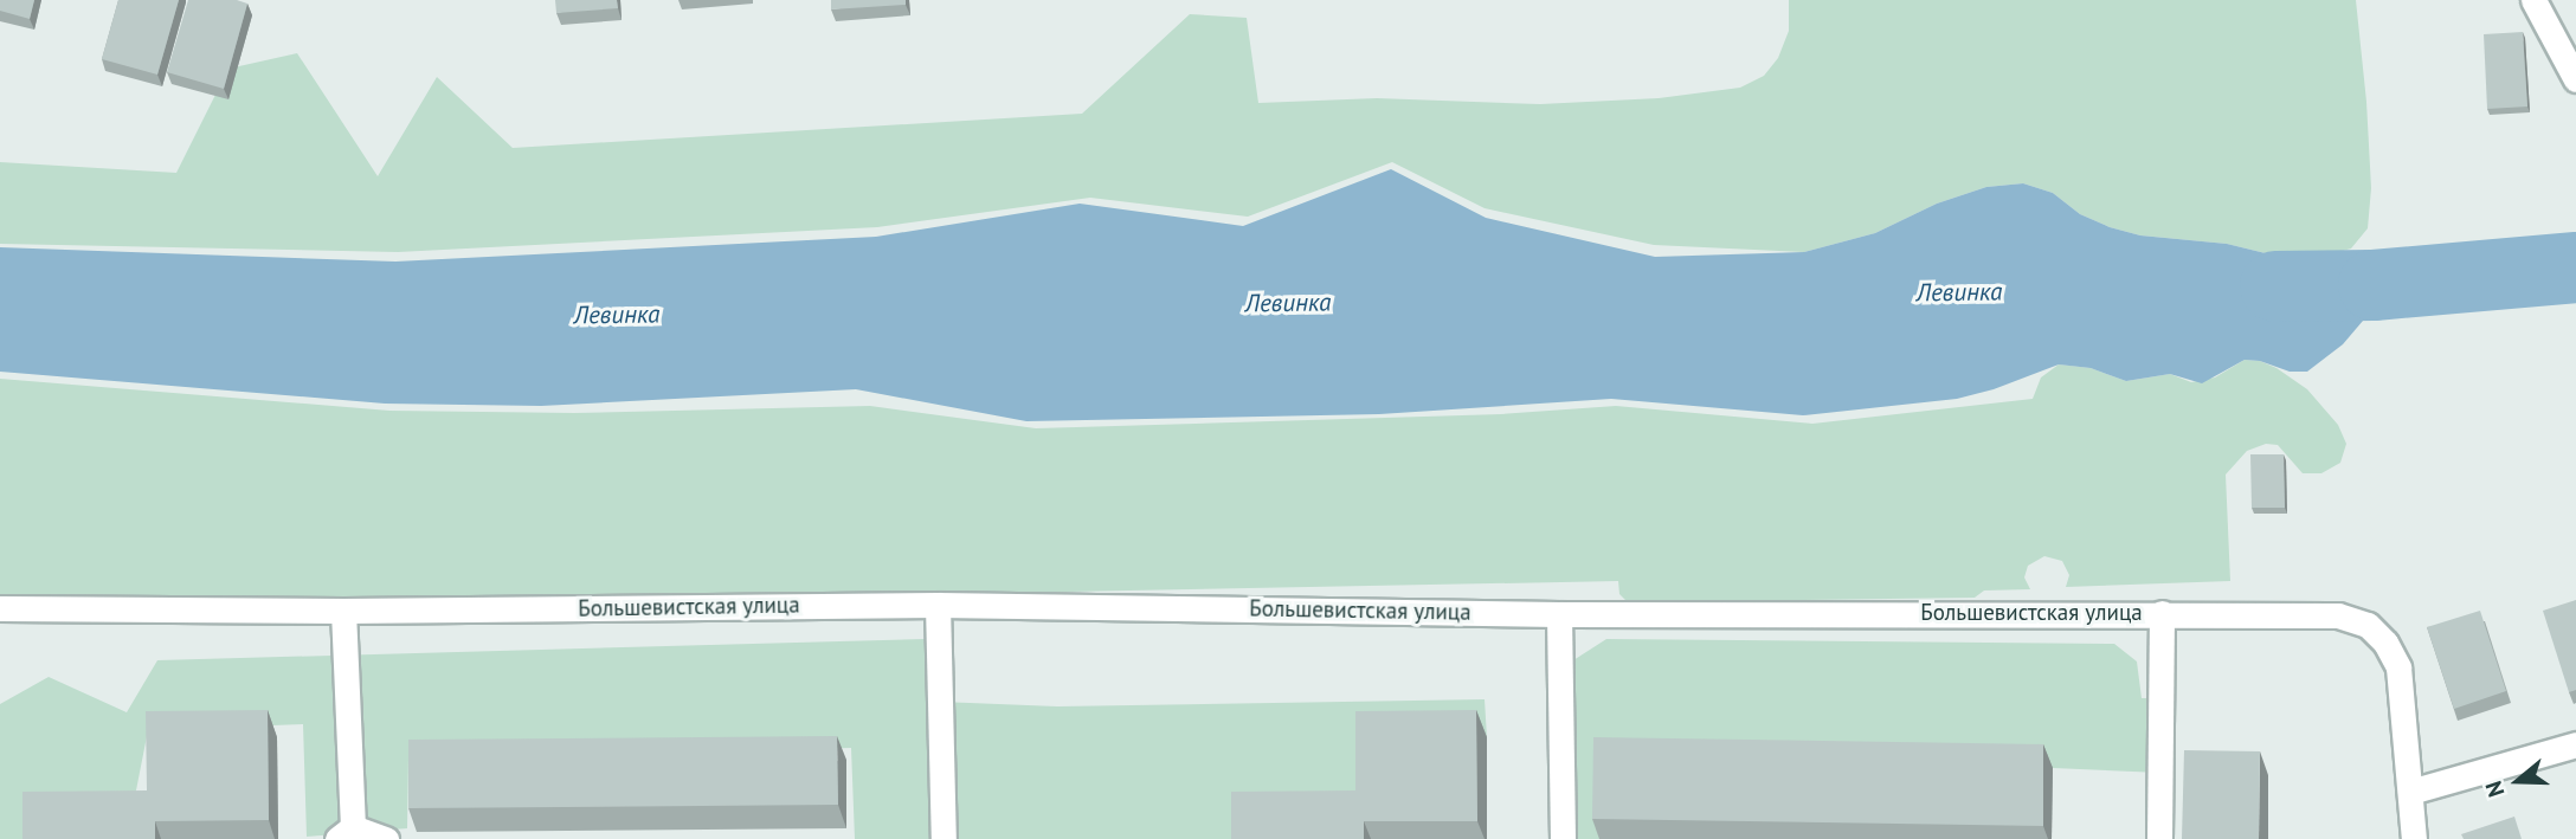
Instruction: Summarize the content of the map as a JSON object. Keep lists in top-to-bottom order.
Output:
{
  "streets": {
    "street": ["Большевистская улица"]
  },
  "water": ["Левинка"],
  "north": "left"
}
